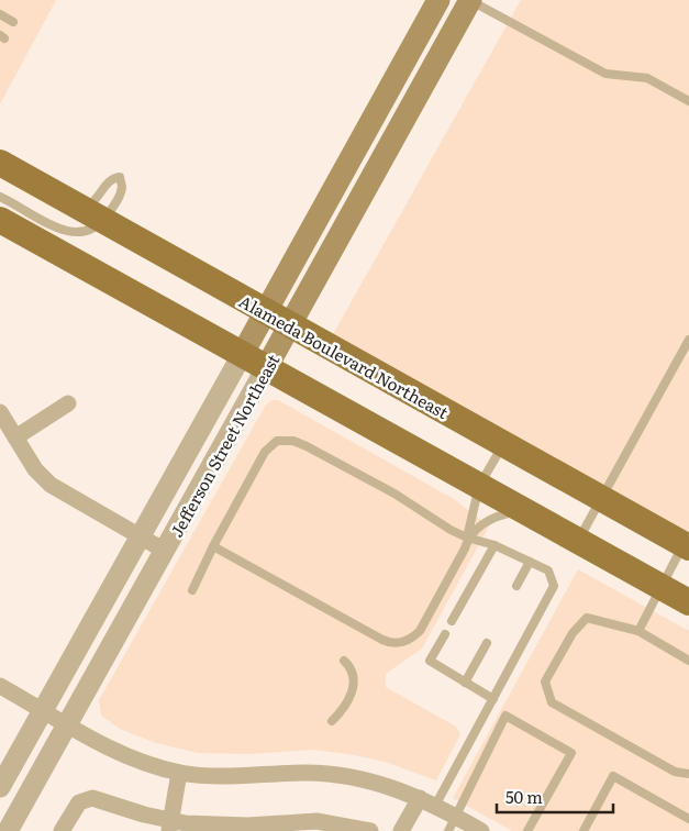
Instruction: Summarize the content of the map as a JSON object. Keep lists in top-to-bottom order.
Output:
{
  "streets": {
    "main road": ["Alameda Boulevard Northeast", "Jefferson Street Northeast"]
  },
  "crossings": [
    ["Alameda Boulevard Northeast", "Jefferson Street Northeast"]
  ],
  "scale_bar": "50 m"
}
